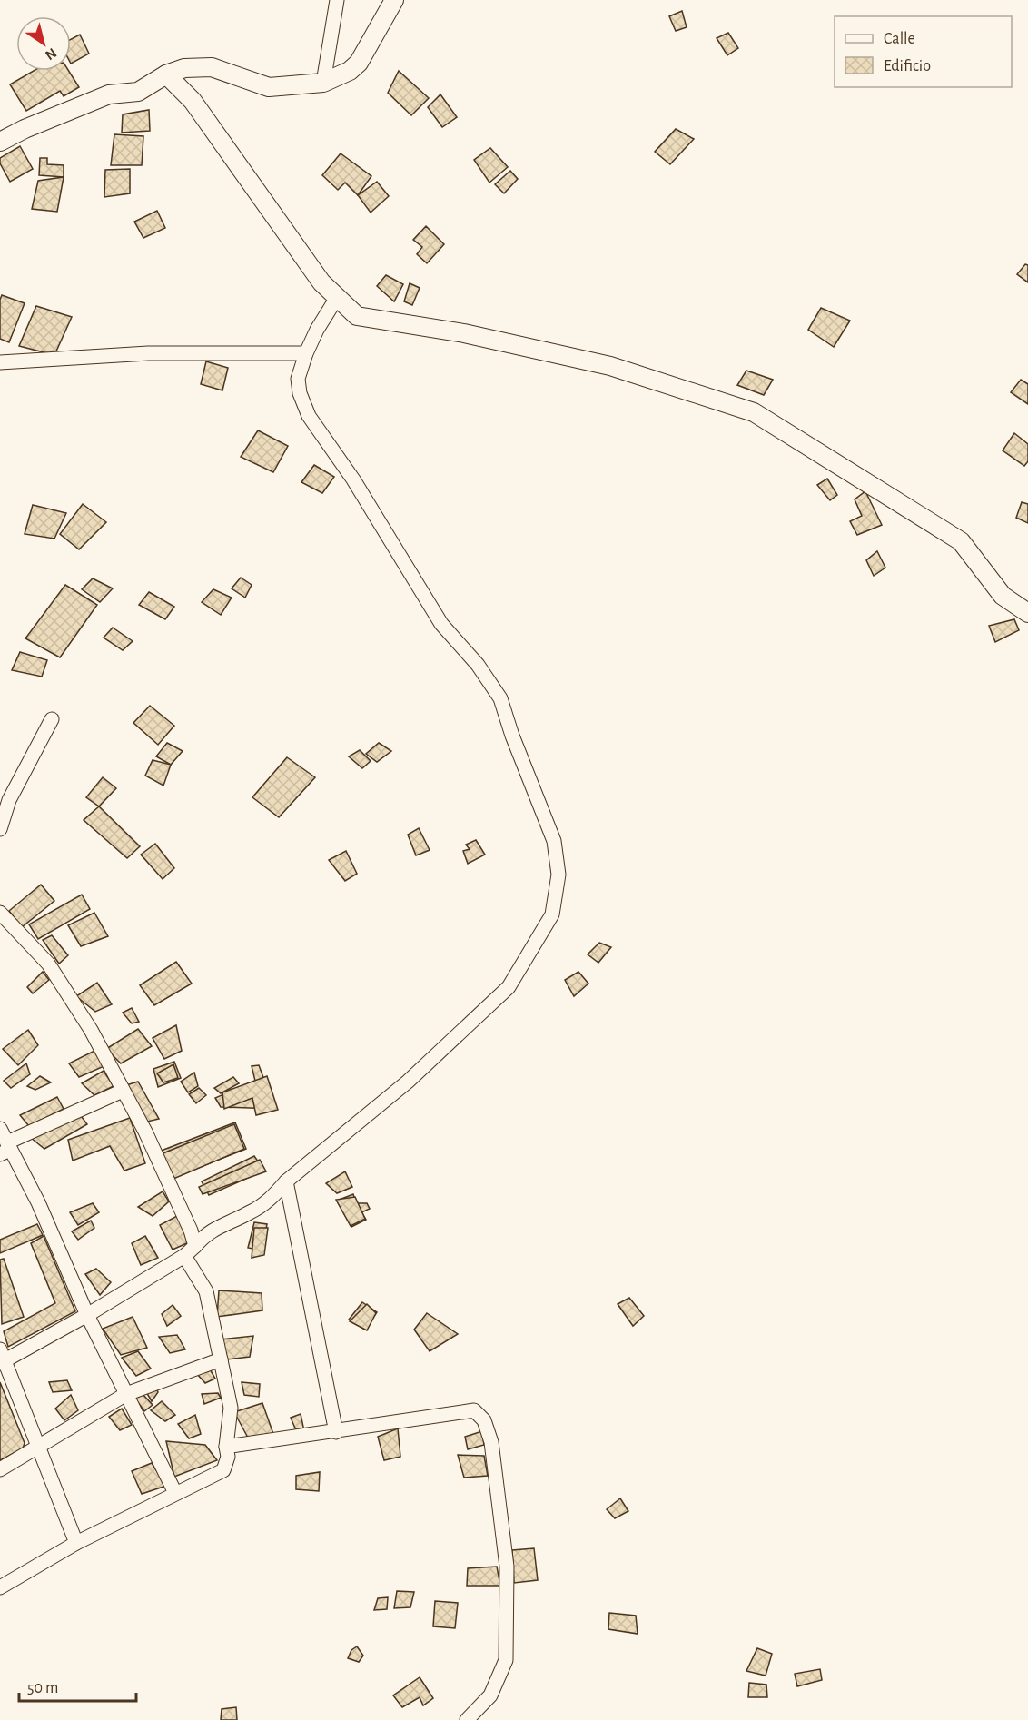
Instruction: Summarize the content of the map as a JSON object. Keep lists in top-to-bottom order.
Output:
{
  "legend": ["Calle", "Edificio"],
  "scale_bar": "50 m",
  "north": "bottom right"
}
